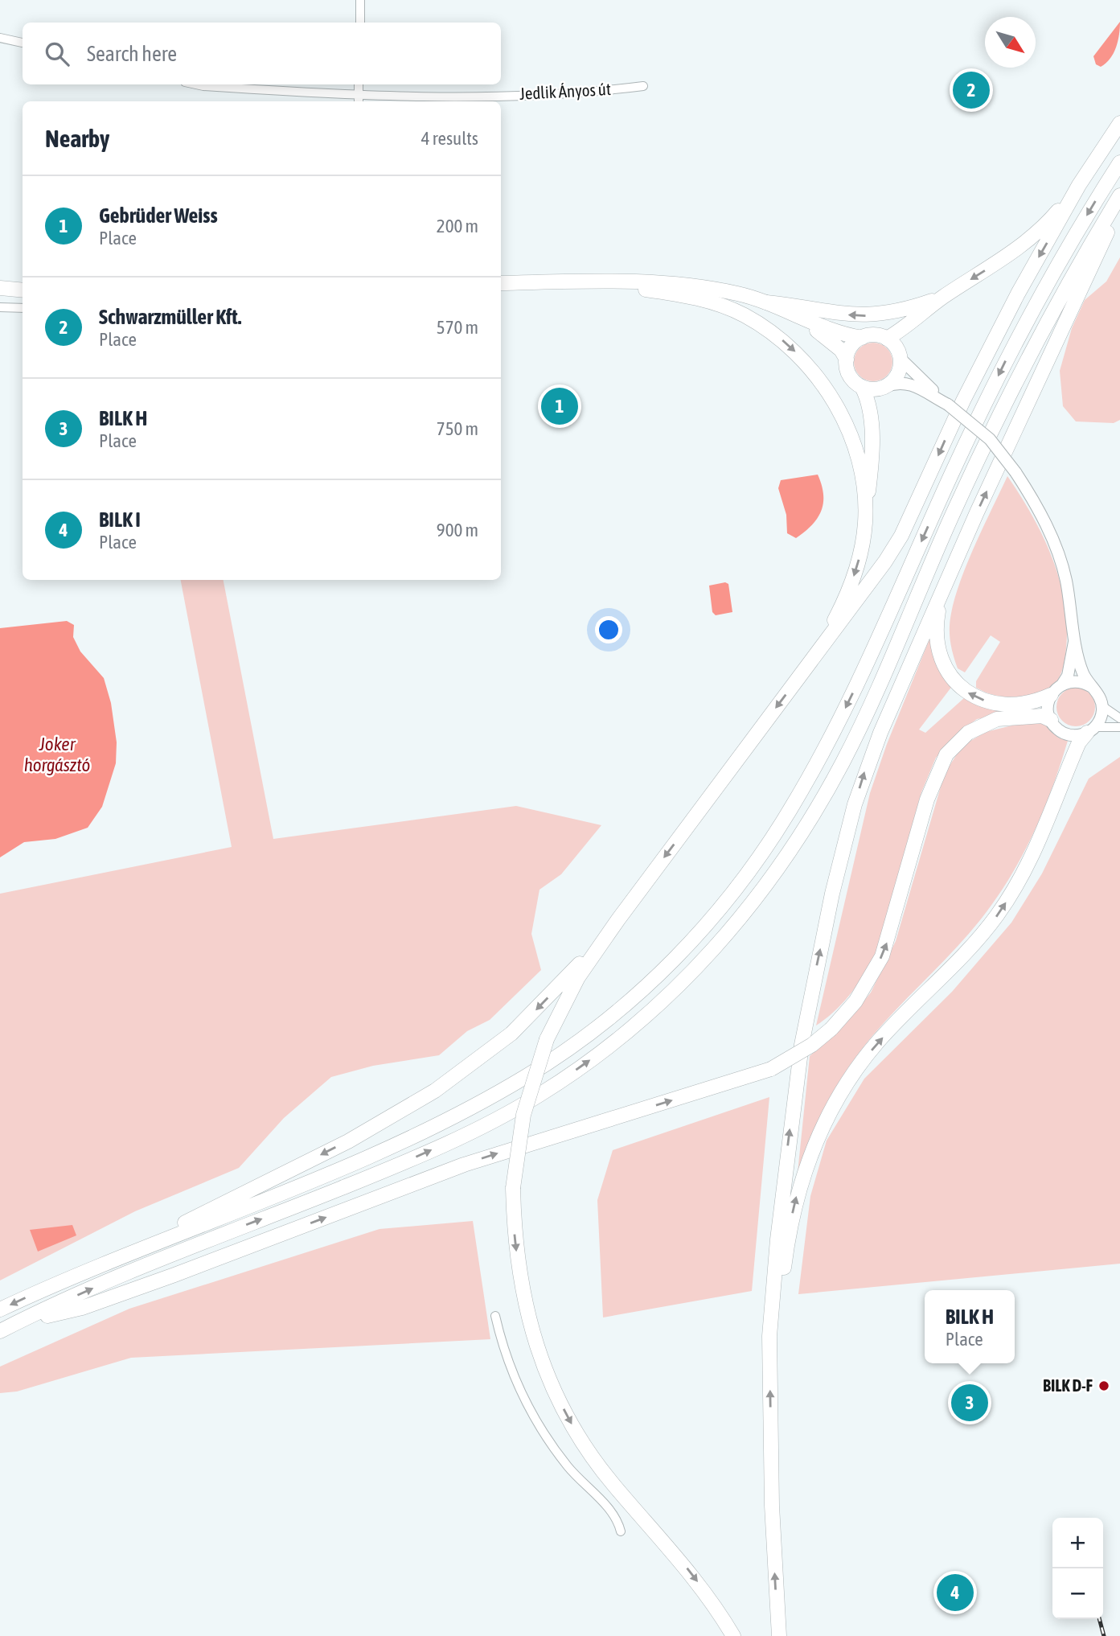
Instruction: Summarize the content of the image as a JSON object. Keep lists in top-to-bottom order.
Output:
{
  "streets": {
    "street": ["Jedlik Ányos út"]
  },
  "water": ["Joker horgásztó"],
  "places": ["BILK D-F"],
  "north": "bottom right",
  "page": {
    "search": "Search here",
    "pins": [
      "2",
      "1",
      "3",
      "4"
    ],
    "heading": ["Nearby", "4 results"],
    "list": [
      {
        "mark": "1",
        "name": "Gebrüder Weiss",
        "note": "Place",
        "value": "200 m"
      },
      {
        "mark": "2",
        "name": "Schwarzmüller Kft.",
        "note": "Place",
        "value": "570 m"
      },
      {
        "mark": "3",
        "name": "BILK H",
        "note": "Place",
        "value": "750 m"
      },
      {
        "mark": "4",
        "name": "BILK I",
        "note": "Place",
        "value": "900 m"
      }
    ],
    "popup": ["BILK H", "Place"],
    "map_buttons": ["+", "−"]
  }
}
